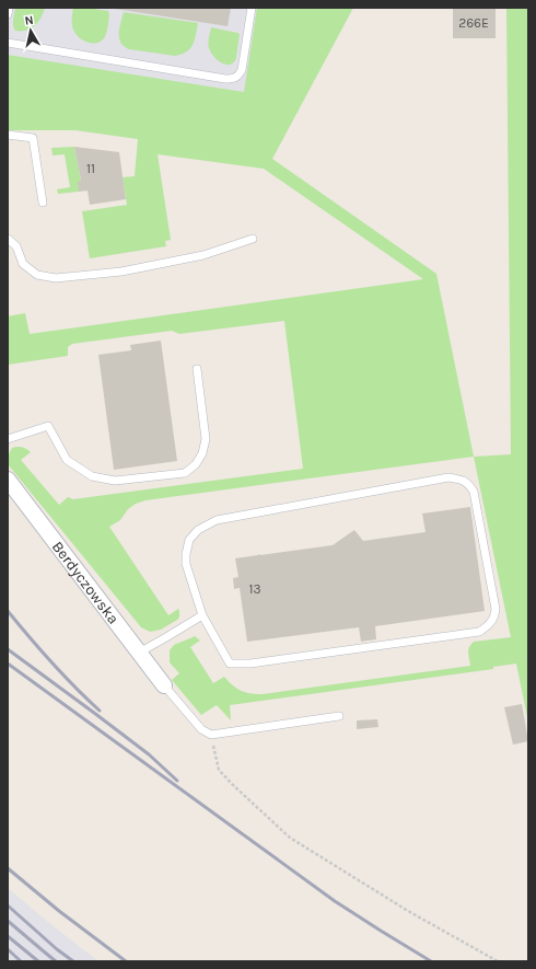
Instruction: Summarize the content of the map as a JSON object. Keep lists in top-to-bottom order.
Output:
{
  "streets": {
    "street": ["Berdyczowska"]
  },
  "house_numbers": ["266E", "11", "13"],
  "north": "top"
}
